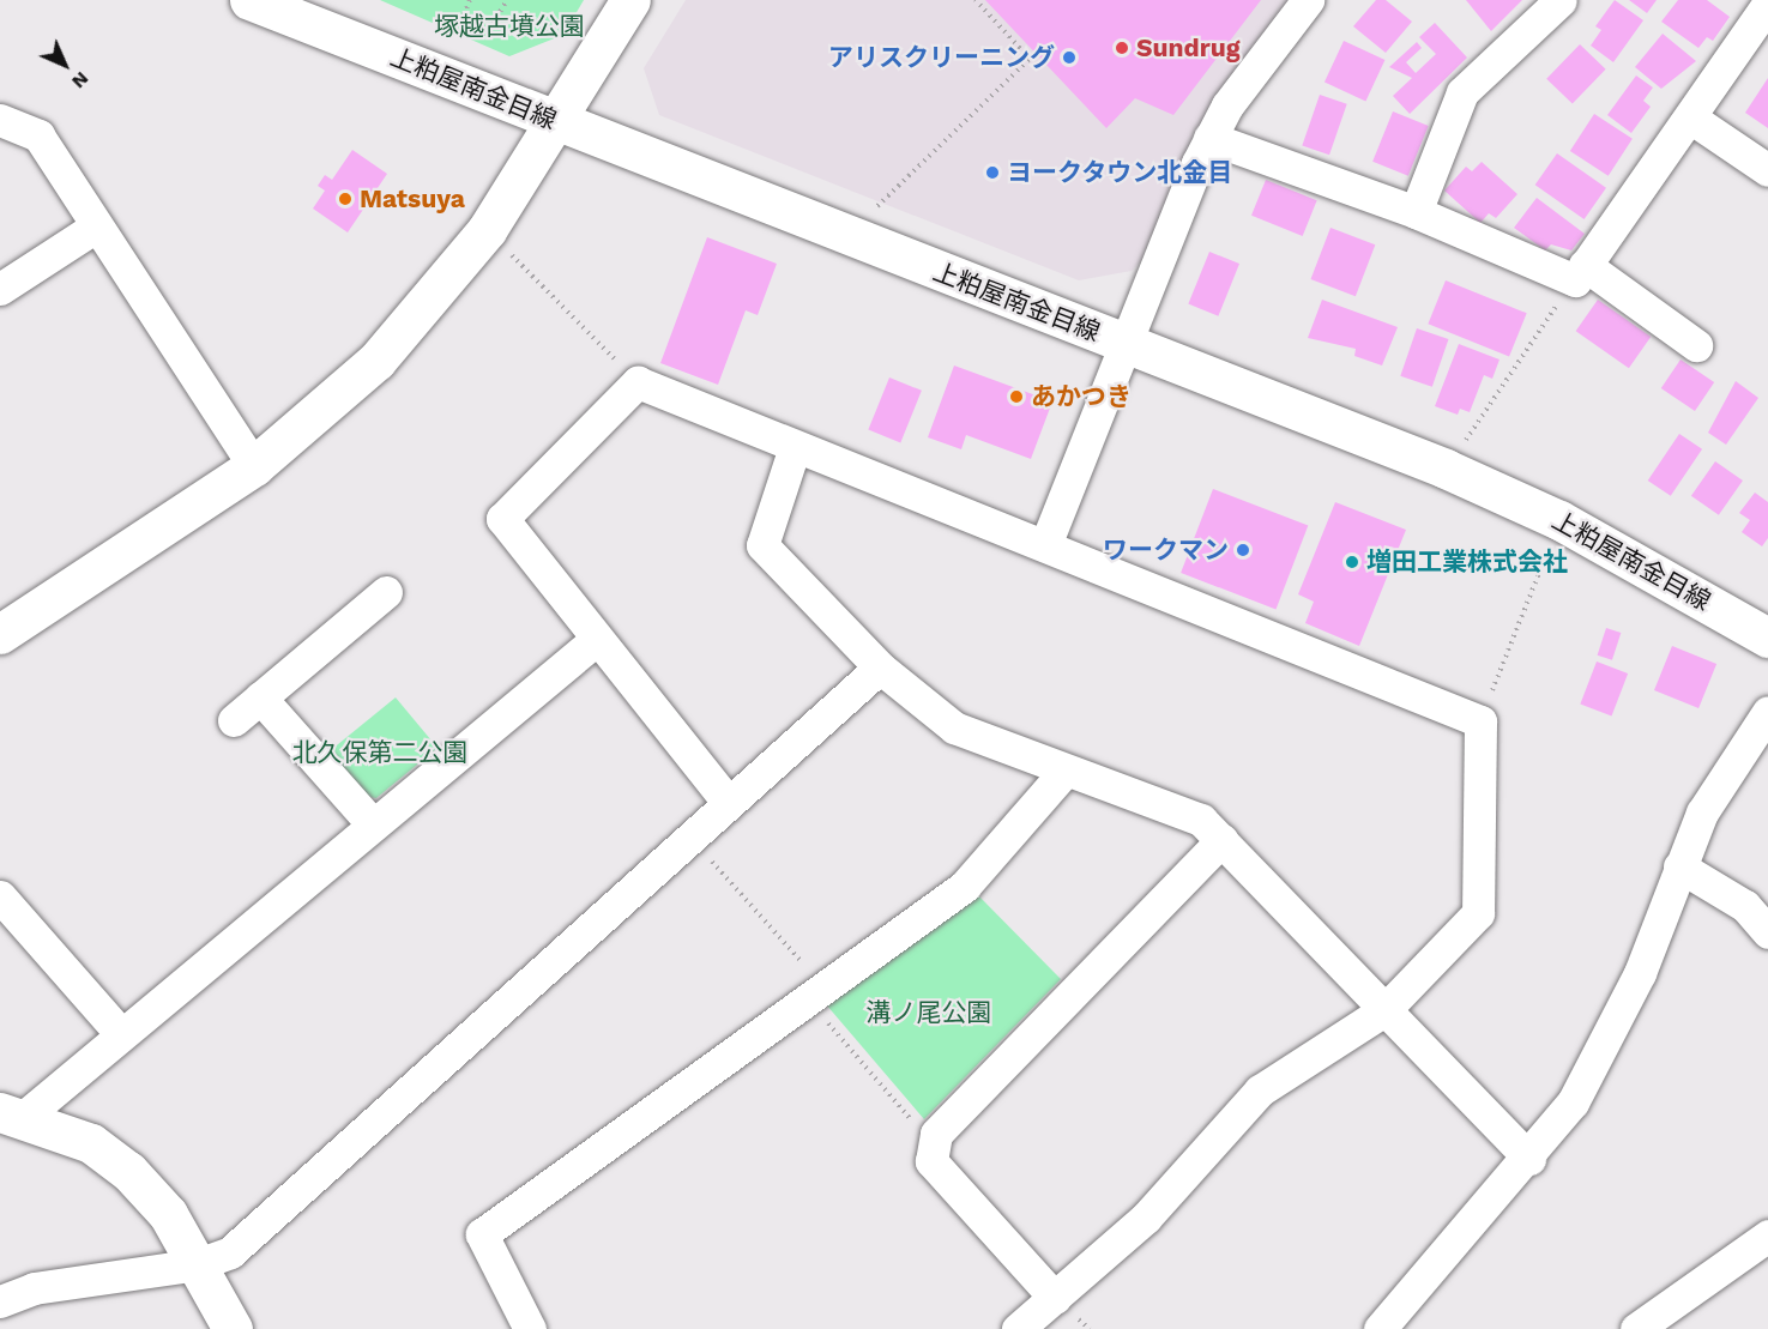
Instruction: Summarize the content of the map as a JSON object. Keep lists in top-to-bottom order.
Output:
{
  "streets": {
    "main road": ["上粕屋南金目線"]
  },
  "parks": ["塚越古墳公園", "北久保第二公園", "溝ノ尾公園"],
  "places": [
    "Sundrug",
    "アリスクリーニング",
    "ヨークタウン北金目",
    "Matsuya",
    "あかつき",
    "ワークマン",
    "増田工業株式会社"
  ],
  "north": "bottom right"
}
